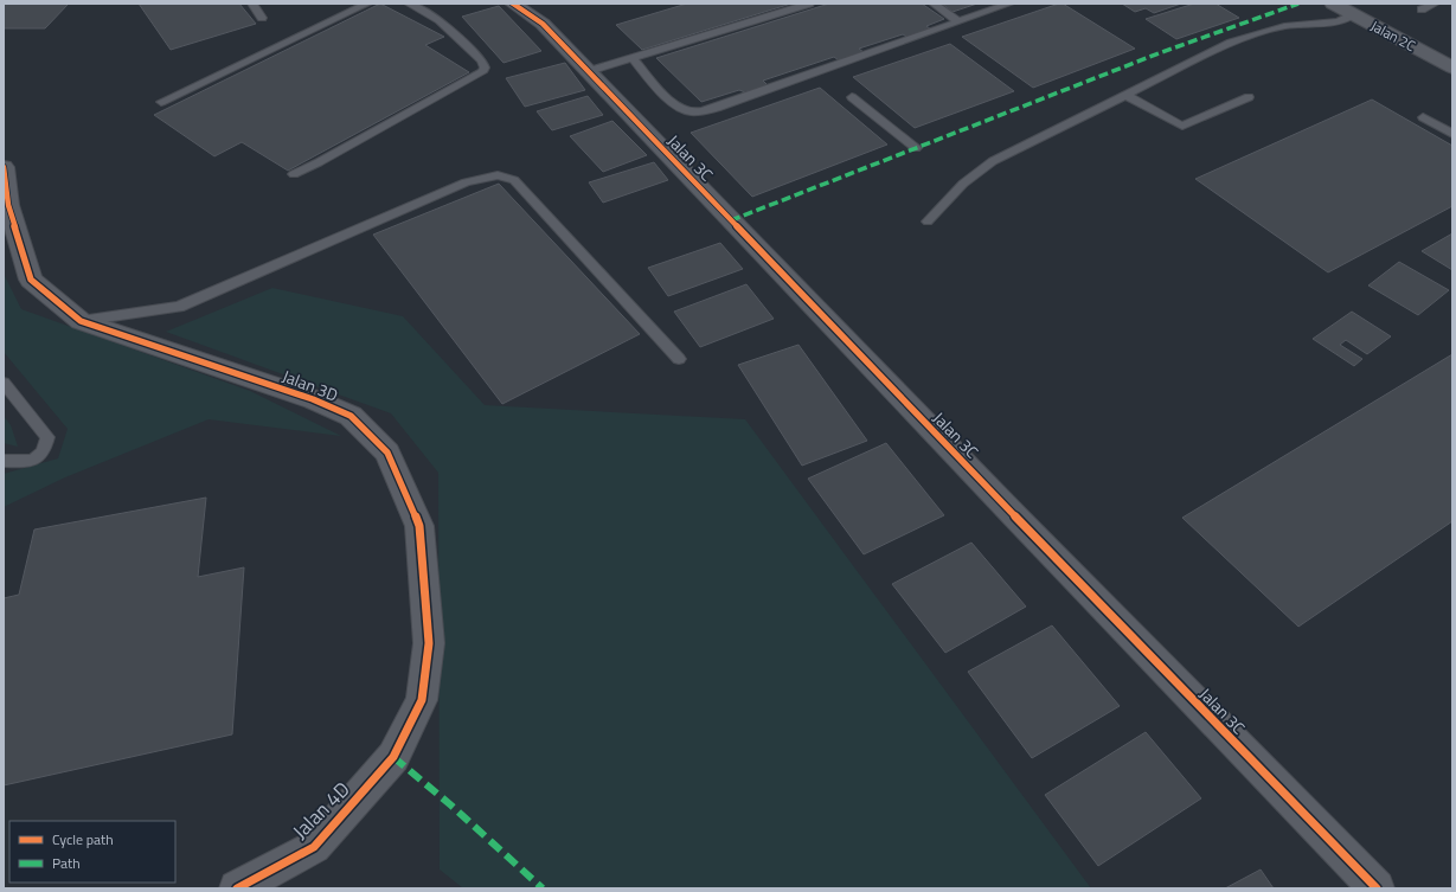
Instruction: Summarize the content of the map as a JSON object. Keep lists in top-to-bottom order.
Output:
{
  "streets": {
    "street": [
      "Jalan 2C",
      "Jalan 3C",
      "Jalan 3D",
      "Jalan 4D"
    ]
  },
  "crossings": [
    ["Jalan 3D", "Jalan 4D"]
  ],
  "legend": ["Cycle path", "Path"]
}
